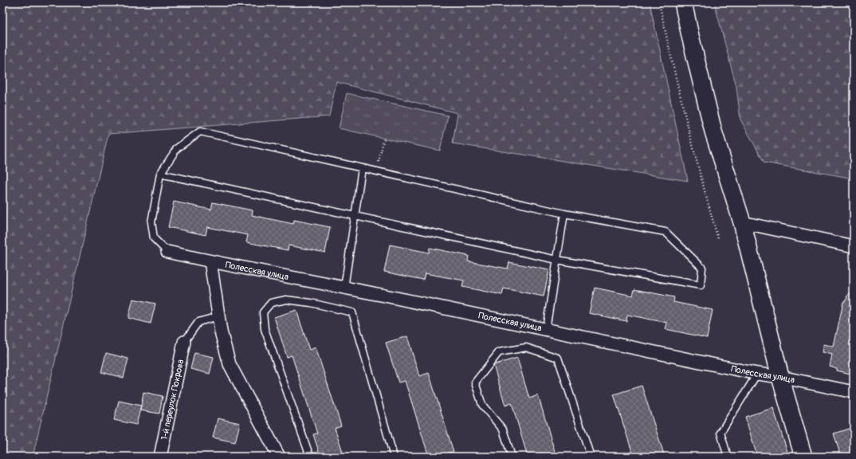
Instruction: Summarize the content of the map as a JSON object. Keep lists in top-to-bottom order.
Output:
{
  "streets": {
    "street": ["Полесская улица", "1-й переулок Покрова"]
  }
}
